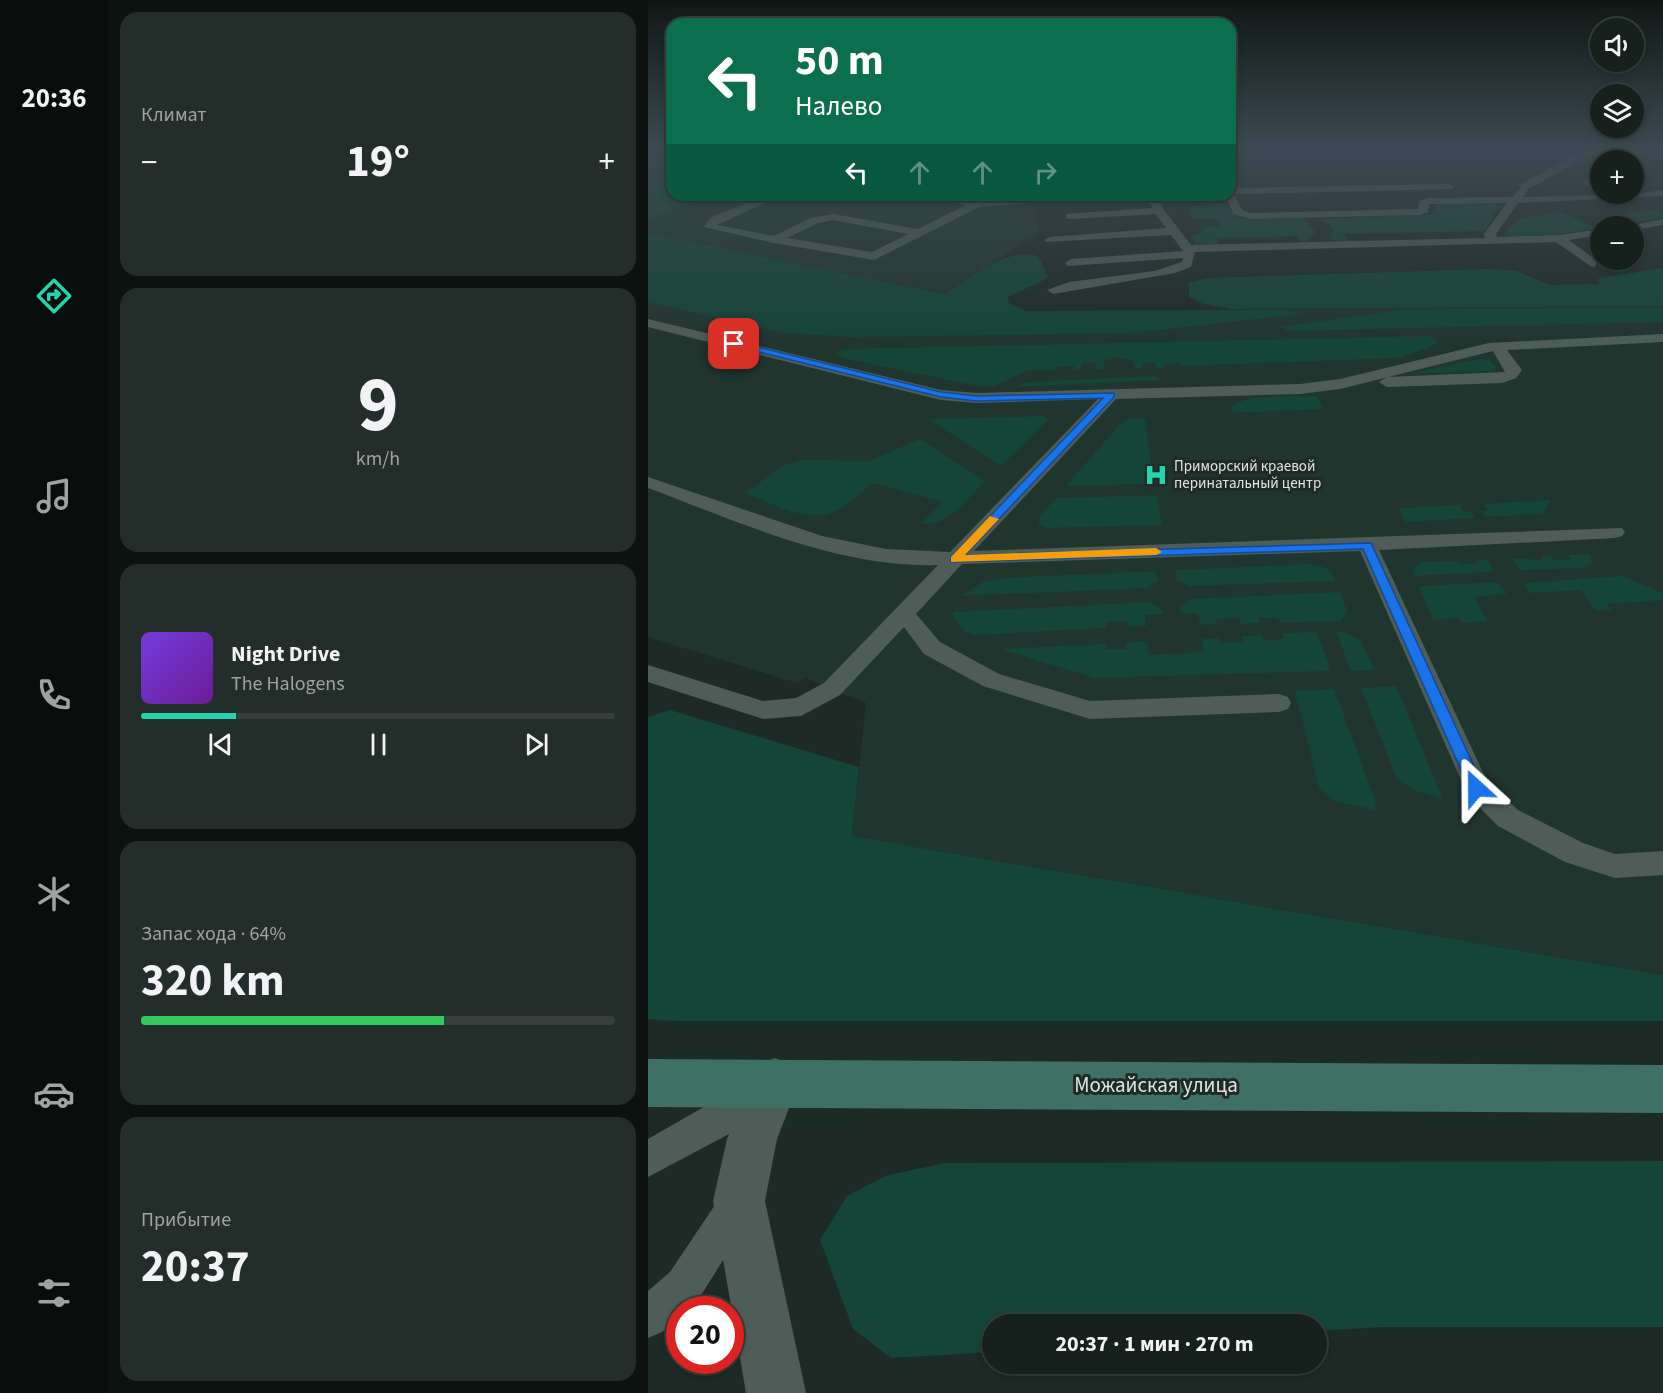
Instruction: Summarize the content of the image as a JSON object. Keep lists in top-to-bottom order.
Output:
{
  "streets": {
    "main road": ["Можайская улица"]
  },
  "places": {
    "hospital": ["Приморский краевой перинатальный центр"]
  },
  "page": {
    "tabs": "20:36",
    "tile": [
      "Климат",
      ["9", "km/h"],
      ["Запас хода · 64%", "320 km"],
      ["Прибытие", "20:37"]
    ],
    "map_buttons": ["+", "−"],
    "turn": ["50 m", "Налево"],
    "heat": ["−", "19°", "+"],
    "song": ["Night Drive", "The Halogens"],
    "limit": "20",
    "trip": "20:37 · 1 мин · 270 m"
  }
}
